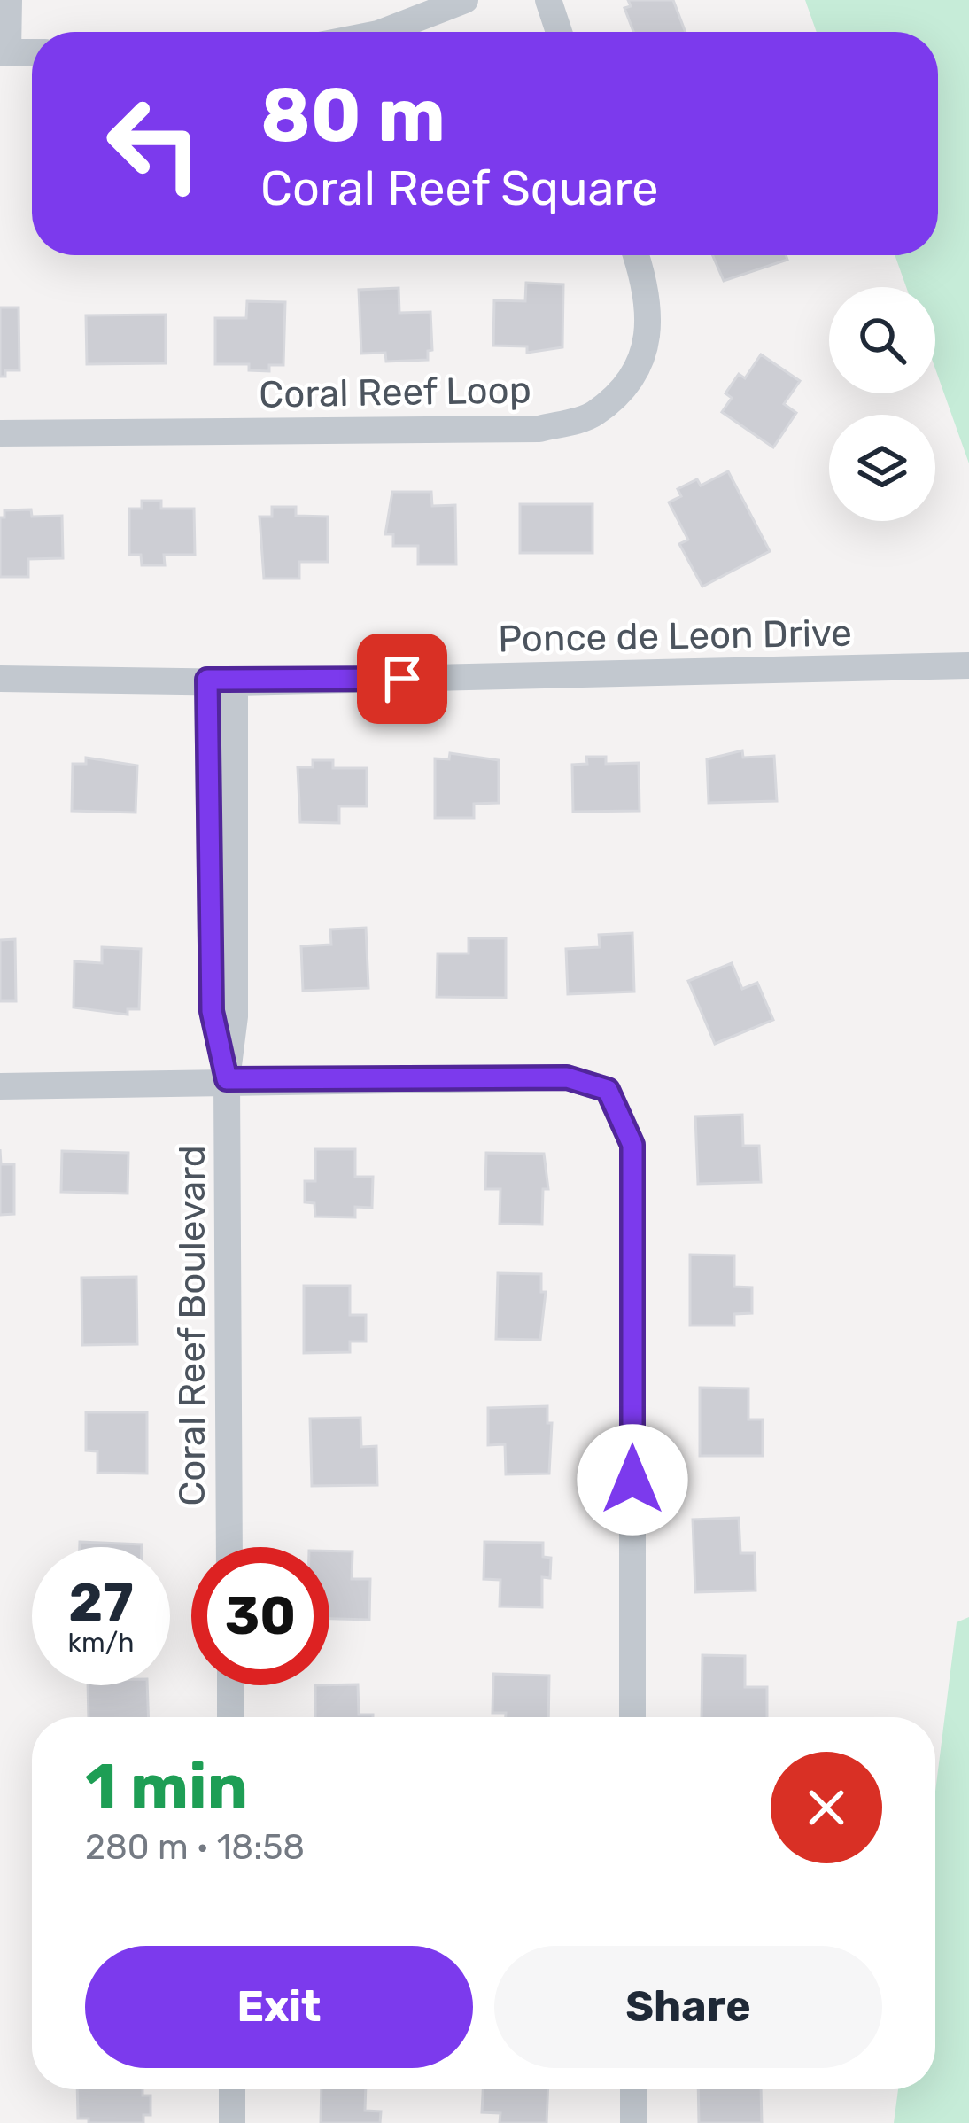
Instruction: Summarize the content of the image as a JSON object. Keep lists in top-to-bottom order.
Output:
{
  "streets": {
    "street": ["Coral Reef Loop", "Ponce de Leon Drive", "Coral Reef Boulevard"]
  },
  "crossings": [
    ["Ponce de Leon Drive", "Coral Reef Boulevard"]
  ],
  "page": {
    "turn": ["80 m", "Coral Reef Square"],
    "speed": "27 km/h",
    "limit": "30",
    "heading": ["1 min", "280 m · 18:58"],
    "buttons": ["Exit", "Share"]
  }
}
